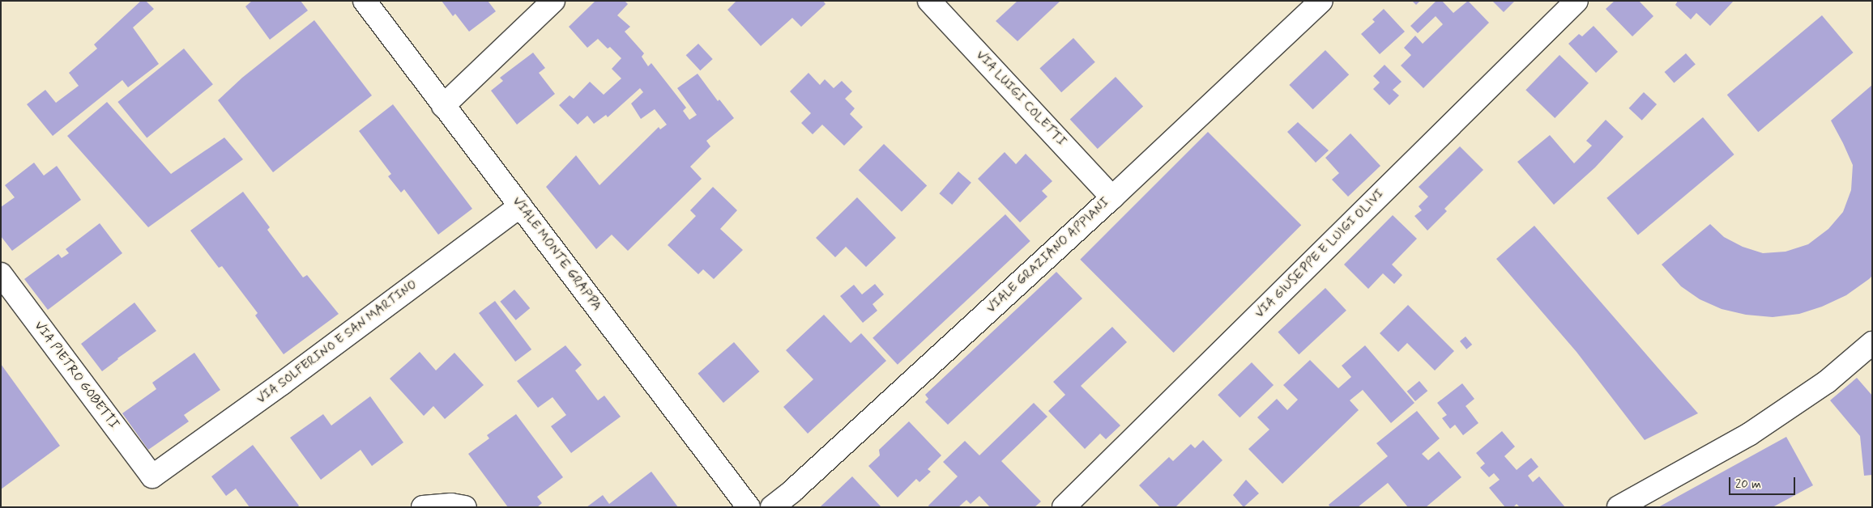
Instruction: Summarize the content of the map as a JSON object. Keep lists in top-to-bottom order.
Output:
{
  "streets": {
    "street": [
      "VIA LUIGI COLETTI",
      "VIALE MONTE GRAPPA",
      "VIA GIUSEPPE E LUIGI OLIVI",
      "VIALE GRAZIANO APPIANI",
      "VIA SOLFERINO E SAN MARTINO",
      "VIA PIETRO GOBETTI"
    ]
  },
  "crossings": [
    ["VIA LUIGI COLETTI", "VIALE GRAZIANO APPIANI"],
    ["VIALE MONTE GRAPPA", "VIA SOLFERINO E SAN MARTINO"],
    ["VIA SOLFERINO E SAN MARTINO", "VIA PIETRO GOBETTI"]
  ],
  "scale_bar": "20 m"
}
